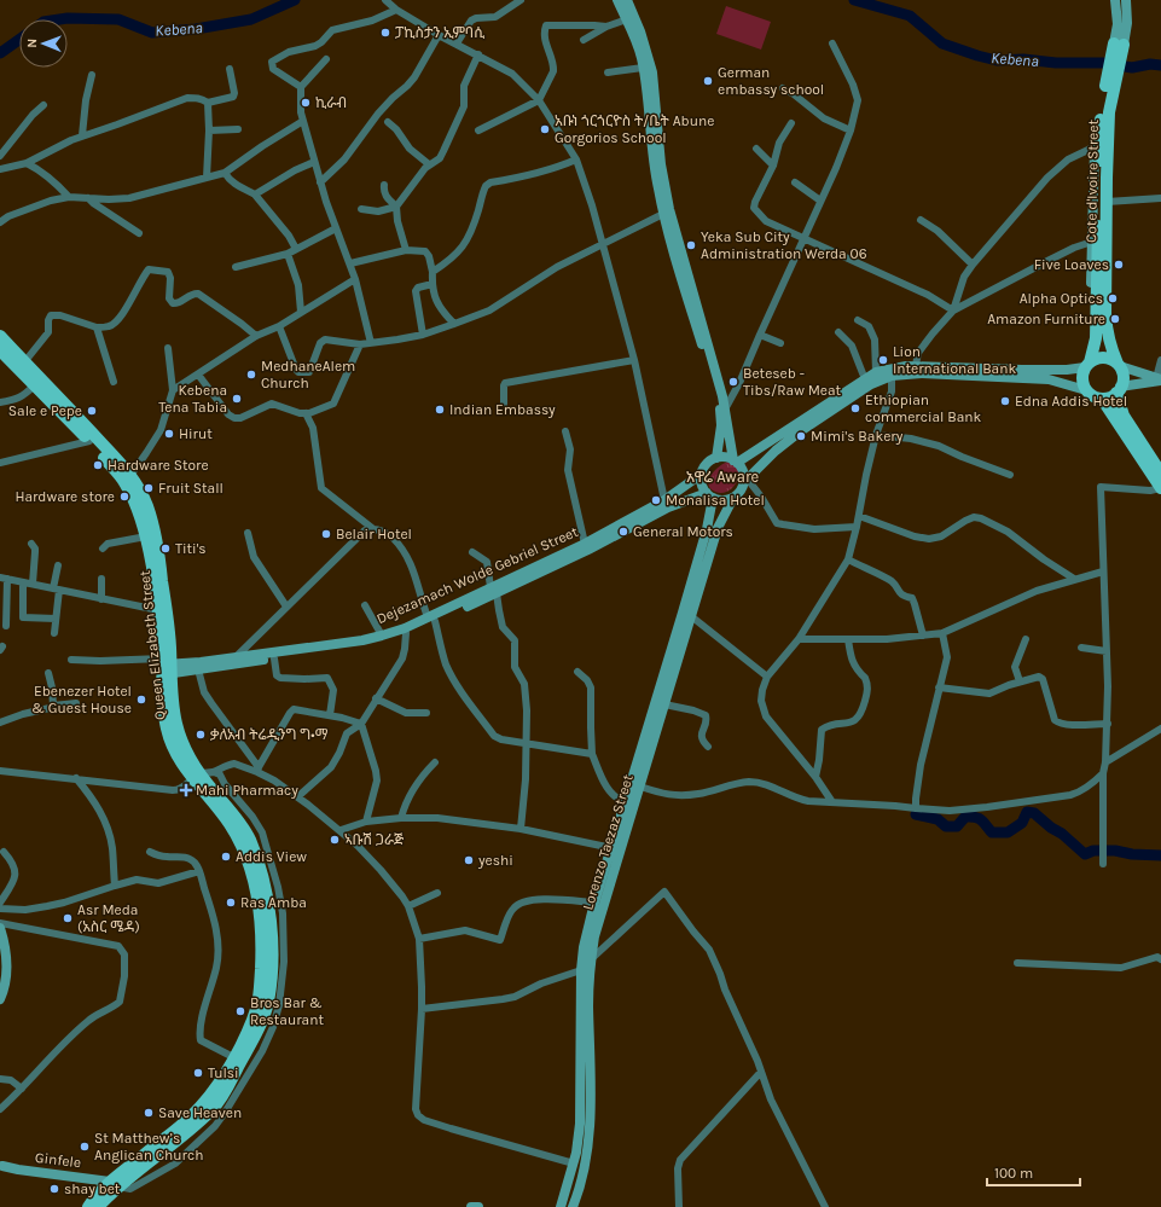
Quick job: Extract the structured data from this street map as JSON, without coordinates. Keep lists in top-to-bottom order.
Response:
{
  "streets": {
    "main road": [
      "Cote d'Ivoire Street",
      "Dejezamach Wolde Gebriel Street",
      "Queen Elizabeth Street",
      "Lorenzo Taezaz Street",
      "Ginfele"
    ]
  },
  "crossings": [
    ["Dejezamach Wolde Gebriel Street", "Queen Elizabeth Street"],
    ["Dejezamach Wolde Gebriel Street", "Lorenzo Taezaz Street"],
    ["Queen Elizabeth Street", "Ginfele"]
  ],
  "districts": ["አዋሬ Aware"],
  "water": ["Kebena"],
  "places": {
    "other": [
      "ፓኪስታን ኢምባሲ",
      "German embassy school",
      "ኪራብ",
      "አቡነ ጎርጎርዮስ ት/ቤት Abune Gorgorios School",
      "Yeka Sub City Administration Werda 06",
      "Five Loaves",
      "Alpha Optics",
      "Amazon Furniture",
      "Lion International Bank",
      "MedhaneAlem Church",
      "Beteseb - Tibs/Raw Meat",
      "Kebena Tena Tabia",
      "Edna Addis Hotel",
      "Ethiopian commercial Bank",
      "Indian Embassy",
      "Sale e Pepe",
      "Hirut",
      "Mimi's Bakery",
      "Hardware Store",
      "Fruit Stall",
      "Hardware store",
      "Monalisa Hotel",
      "General Motors",
      "Belair Hotel",
      "Titi's",
      "Ebenezer Hotel & Guest House",
      "ቃለአብ ትሬዲንግ ግ•ማ",
      "ኣቡሽ ጋራጅ",
      "Addis View",
      "yeshi",
      "Ras Amba",
      "Asr Meda (አስር ሜዳ)",
      "Bros Bar & Restaurant",
      "Tulsi",
      "Save Heaven",
      "St Matthew’s Anglican Church",
      "shay bet"
    ],
    "health": ["Mahi Pharmacy"]
  },
  "scale_bar": "100 m",
  "north": "left"
}
